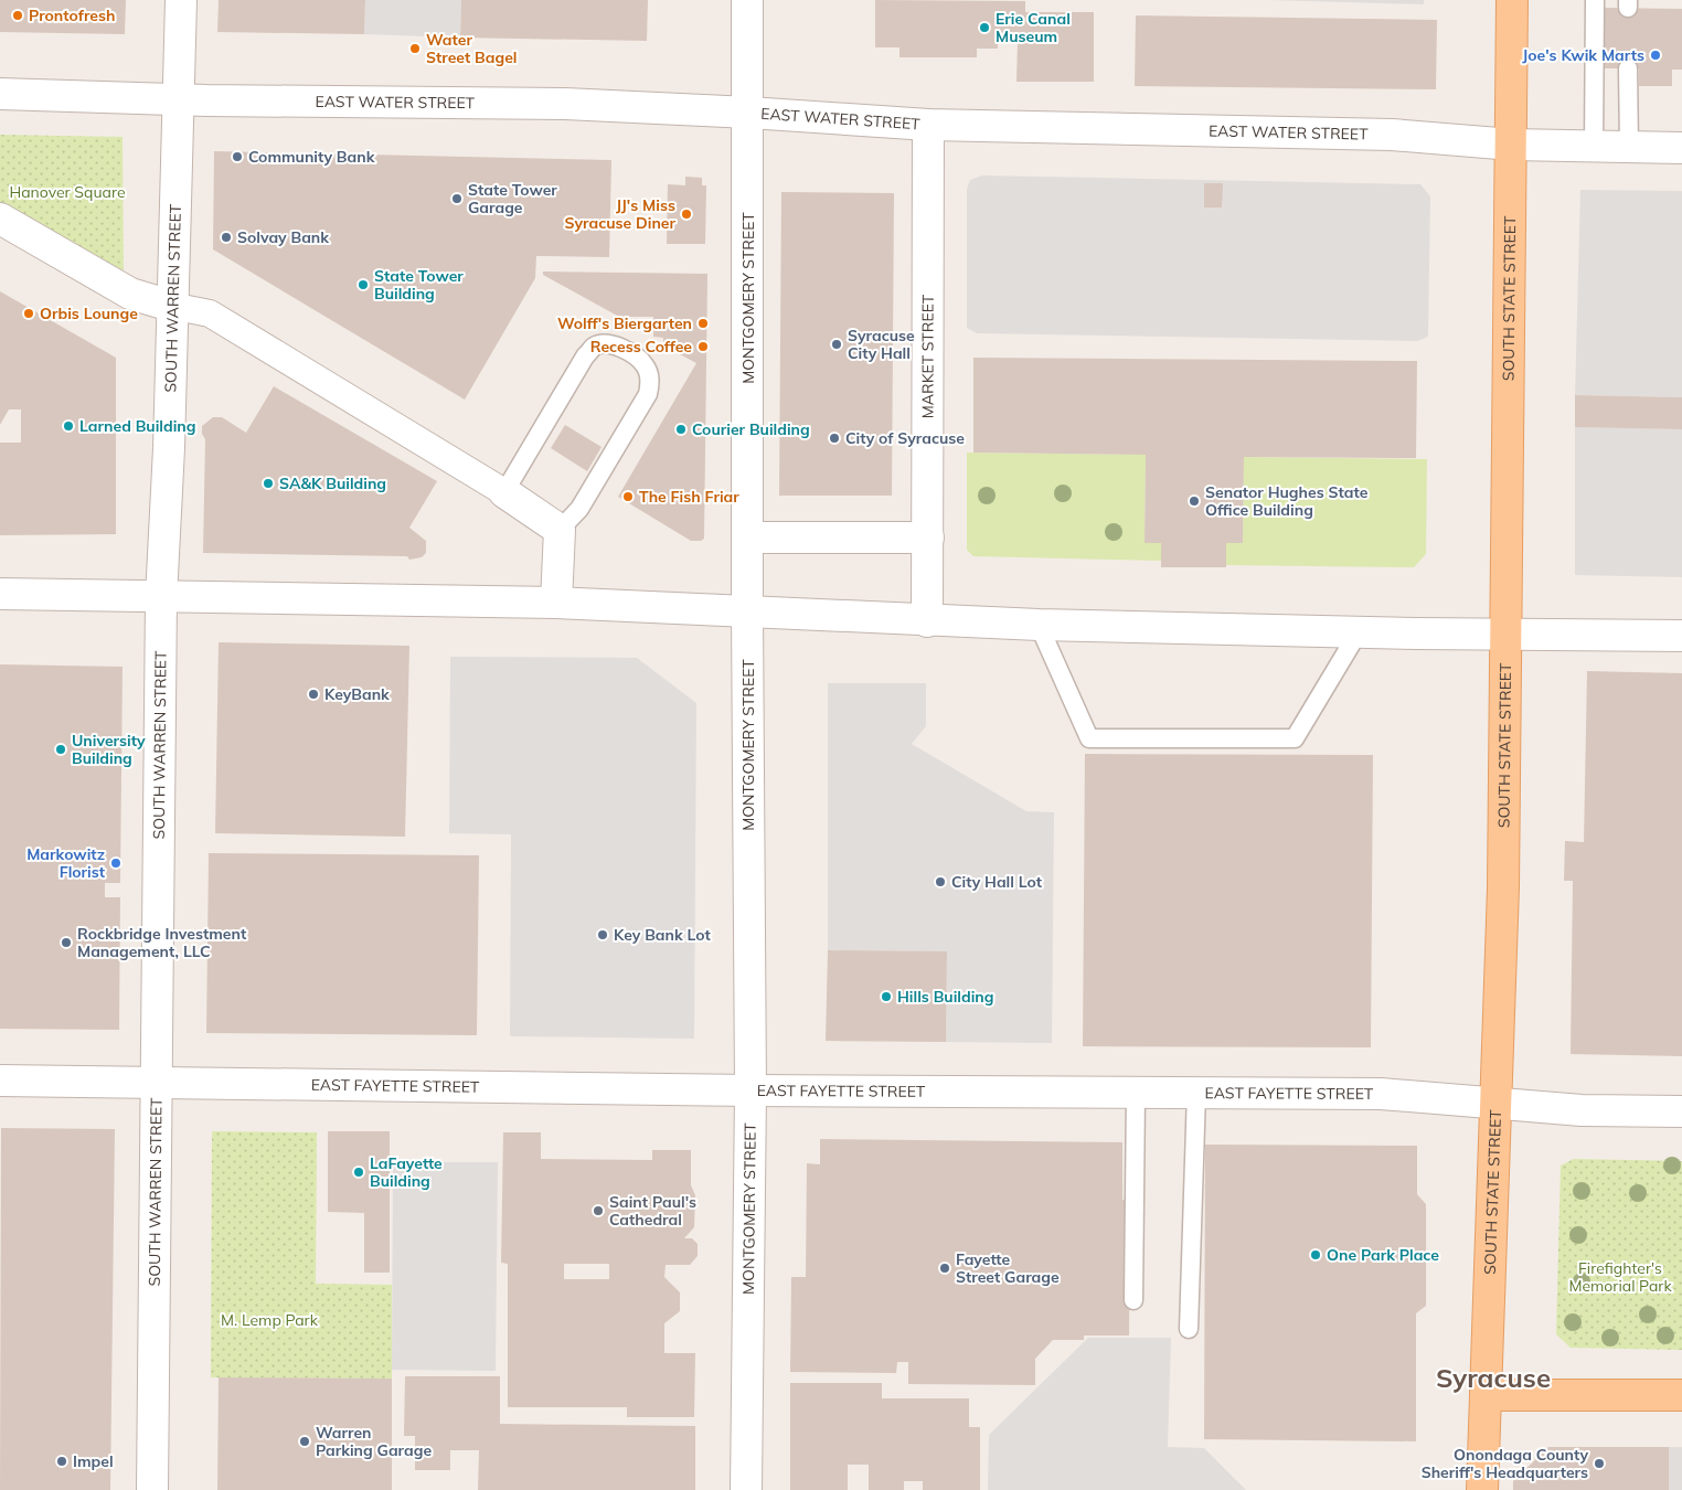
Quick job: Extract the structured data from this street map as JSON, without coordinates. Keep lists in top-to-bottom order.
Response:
{
  "streets": {
    "main road": ["SOUTH STATE STREET"],
    "street": [
      "EAST WATER STREET",
      "SOUTH WARREN STREET",
      "MONTGOMERY STREET",
      "MARKET STREET",
      "EAST FAYETTE STREET"
    ]
  },
  "crossings": [
    ["EAST WATER STREET", "SOUTH WARREN STREET"],
    ["EAST WATER STREET", "MONTGOMERY STREET"],
    ["EAST WATER STREET", "SOUTH STATE STREET"],
    ["EAST WATER STREET", "MARKET STREET"],
    ["SOUTH WARREN STREET", "EAST FAYETTE STREET"],
    ["MONTGOMERY STREET", "EAST FAYETTE STREET"],
    ["SOUTH STATE STREET", "EAST FAYETTE STREET"]
  ],
  "districts": ["Syracuse"],
  "parks": ["Hanover Square", "Firefighter's Memorial Park", "M. Lemp Park"],
  "places": [
    "Prontofresh",
    "Erie Canal Museum",
    "Water Street Bagel",
    "Joe's Kwik Marts",
    "Community Bank",
    "State Tower Garage",
    "JJ's Miss Syracuse Diner",
    "Solvay Bank",
    "State Tower Building",
    "Orbis Lounge",
    "Wolff's Biergarten",
    "Syracuse City Hall",
    "Recess Coffee",
    "Larned Building",
    "Courier Building",
    "City of Syracuse",
    "SA&K Building",
    "The Fish Friar",
    "Senator Hughes State Office Building",
    "KeyBank",
    "University Building",
    "Markowitz Florist",
    "City Hall Lot",
    "Key Bank Lot",
    "Rockbridge Investment Management, LLC",
    "Hills Building",
    "LaFayette Building",
    "Saint Paul's Cathedral",
    "One Park Place",
    "Fayette Street Garage",
    "Warren Parking Garage",
    "Impel",
    "Onondaga County Sheriff's Headquarters"
  ]
}
